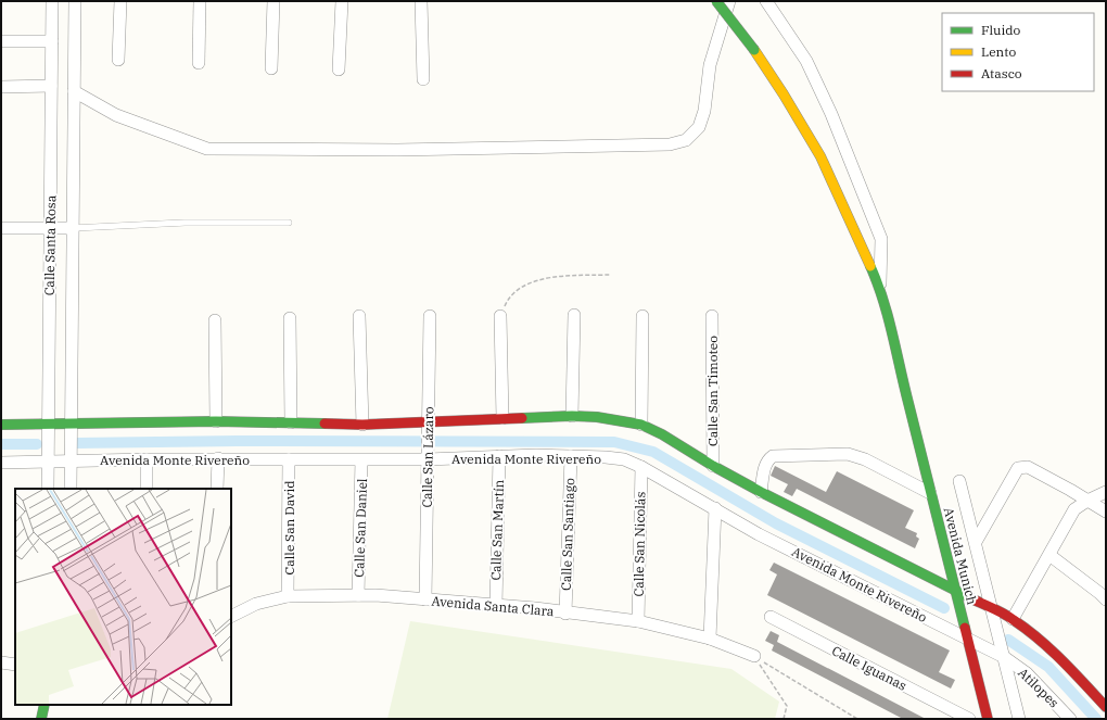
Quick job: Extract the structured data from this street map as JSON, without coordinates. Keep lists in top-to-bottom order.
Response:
{
  "streets": {
    "street": [
      "Calle Santa Rosa",
      "Calle San Timoteo",
      "Calle San Lázaro",
      "Avenida Monte Rivereño",
      "Calle San David",
      "Calle San Daniel",
      "Calle San Martín",
      "Calle San Santiago",
      "Calle San Nicolás",
      "Avenida Munich",
      "Avenida Santa Clara",
      "Calle Iguanas",
      "Atilopes"
    ]
  },
  "crossings": [
    ["Calle Santa Rosa", "Avenida Monte Rivereño"],
    ["Calle San Lázaro", "Avenida Monte Rivereño"],
    ["Calle San Lázaro", "Avenida Santa Clara"],
    ["Avenida Monte Rivereño", "Calle San David"],
    ["Avenida Monte Rivereño", "Calle San Daniel"],
    ["Avenida Monte Rivereño", "Calle San Martín"],
    ["Avenida Monte Rivereño", "Calle San Santiago"],
    ["Avenida Monte Rivereño", "Calle San Nicolás"],
    ["Avenida Monte Rivereño", "Avenida Munich"],
    ["Avenida Monte Rivereño", "Atilopes"],
    ["Calle San David", "Avenida Santa Clara"],
    ["Calle San Daniel", "Avenida Santa Clara"],
    ["Calle San Martín", "Avenida Santa Clara"],
    ["Calle San Santiago", "Avenida Santa Clara"],
    ["Calle San Nicolás", "Avenida Santa Clara"]
  ],
  "legend": ["Fluido", "Lento", "Atasco"]
}
